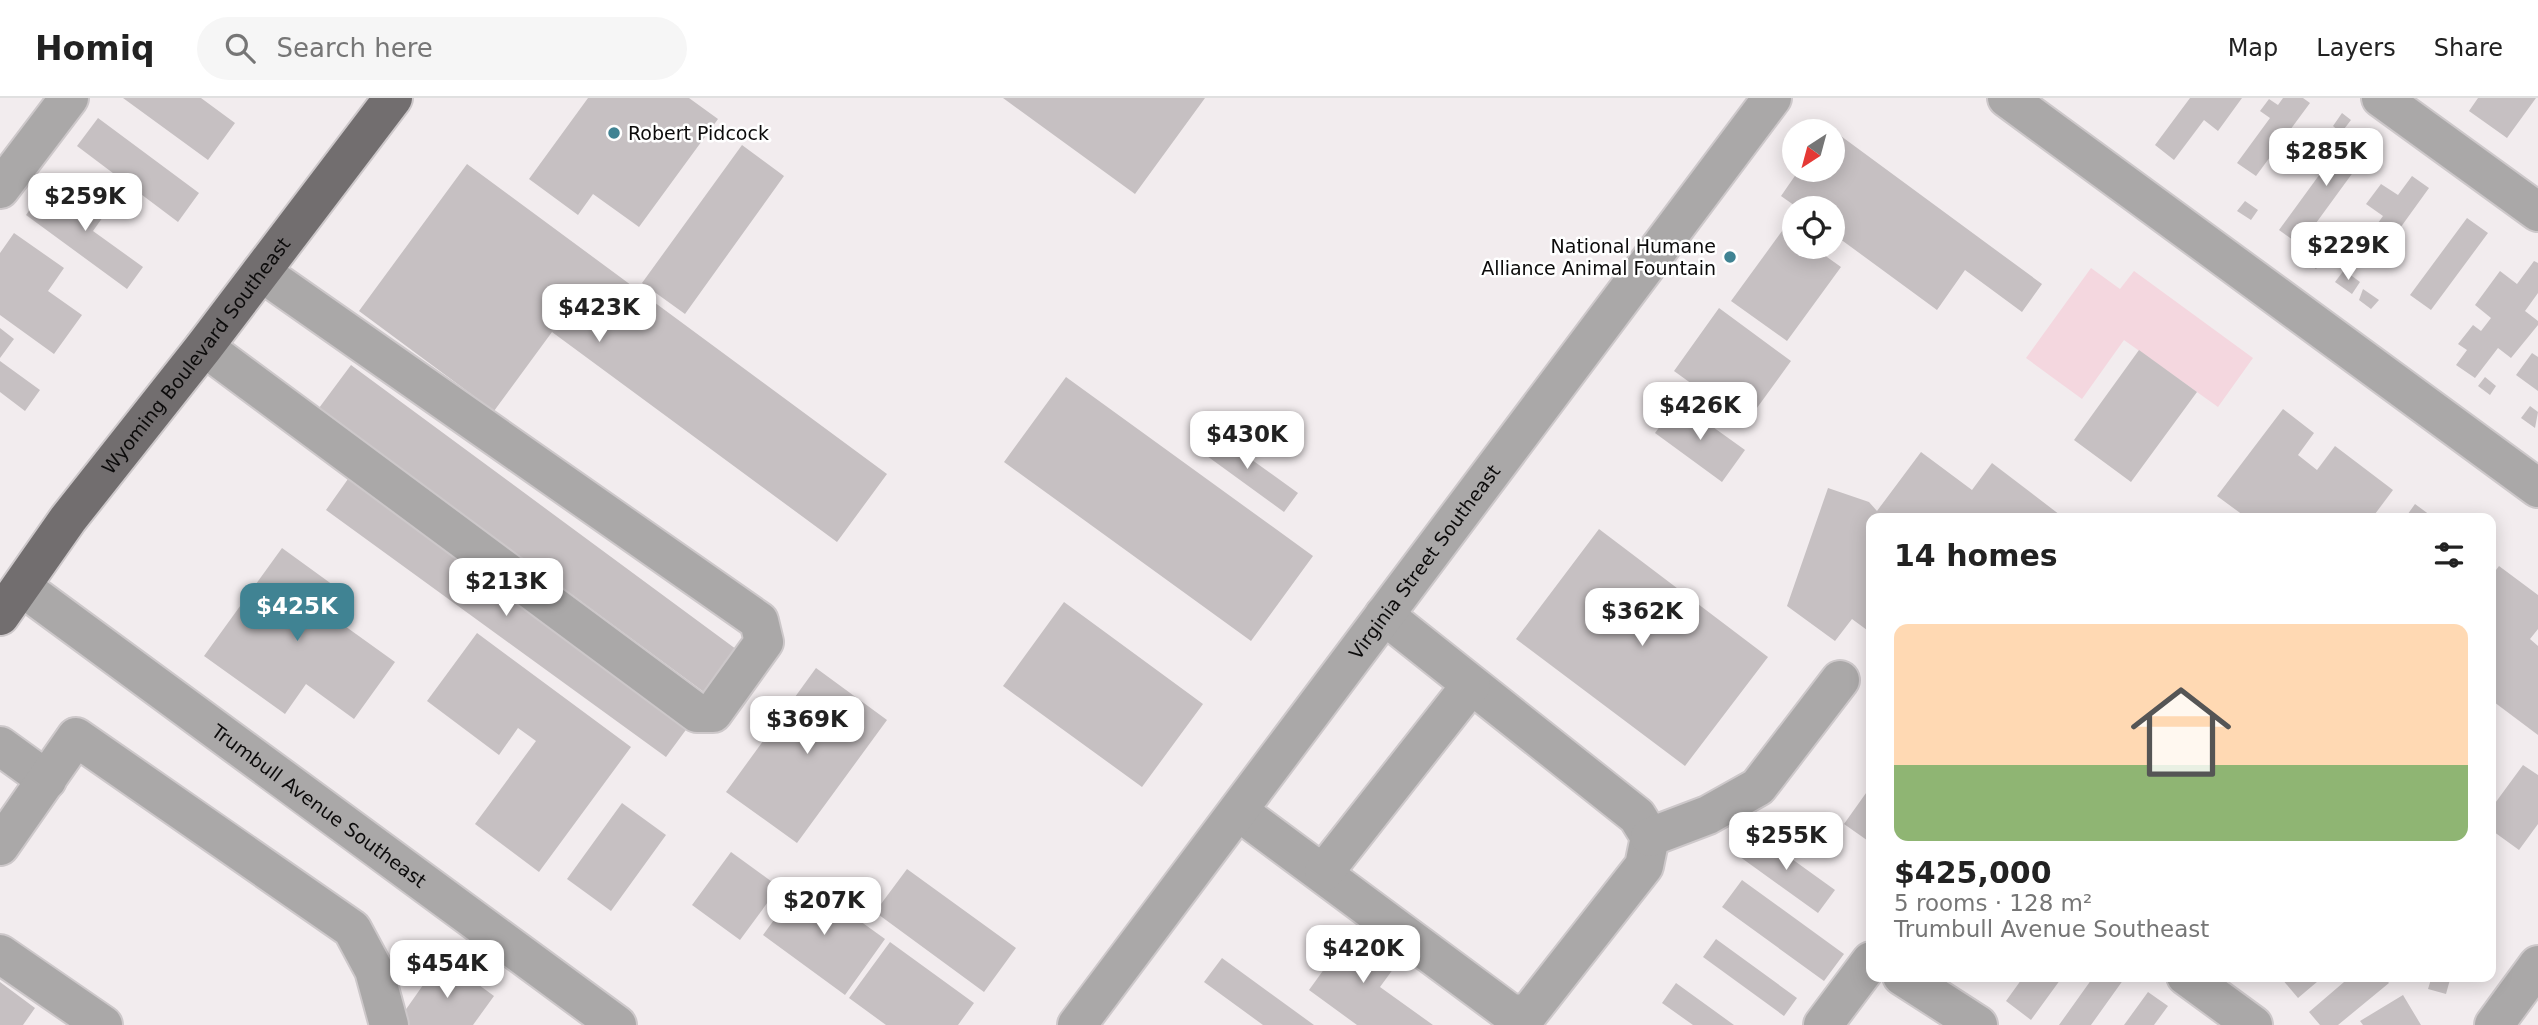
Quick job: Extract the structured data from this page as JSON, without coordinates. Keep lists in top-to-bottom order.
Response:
{
  "streets": {
    "main road": ["Wyoming Boulevard Southeast"],
    "street": ["Virginia Street Southeast", "Trumbull Avenue Southeast"]
  },
  "crossings": [
    ["Wyoming Boulevard Southeast", "Trumbull Avenue Southeast"]
  ],
  "places": ["Robert Pidcock", "National Humane Alliance Animal Fountain"],
  "north": "bottom left",
  "page": {
    "header": "Homiq",
    "search": "Search here",
    "nav": ["Map", "Layers", "Share"],
    "price": [
      "$285K",
      "$259K",
      "$229K",
      "$423K",
      "$426K",
      "$430K",
      "$213K",
      "$425K",
      "$362K",
      "$369K",
      "$255K",
      "$207K",
      "$420K",
      "$454K"
    ],
    "heading": "14 homes",
    "list": [
      {
        "name": "$425,000",
        "note": "5 rooms · 128 m² · Trumbull Avenue Southeast"
      }
    ]
  }
}
